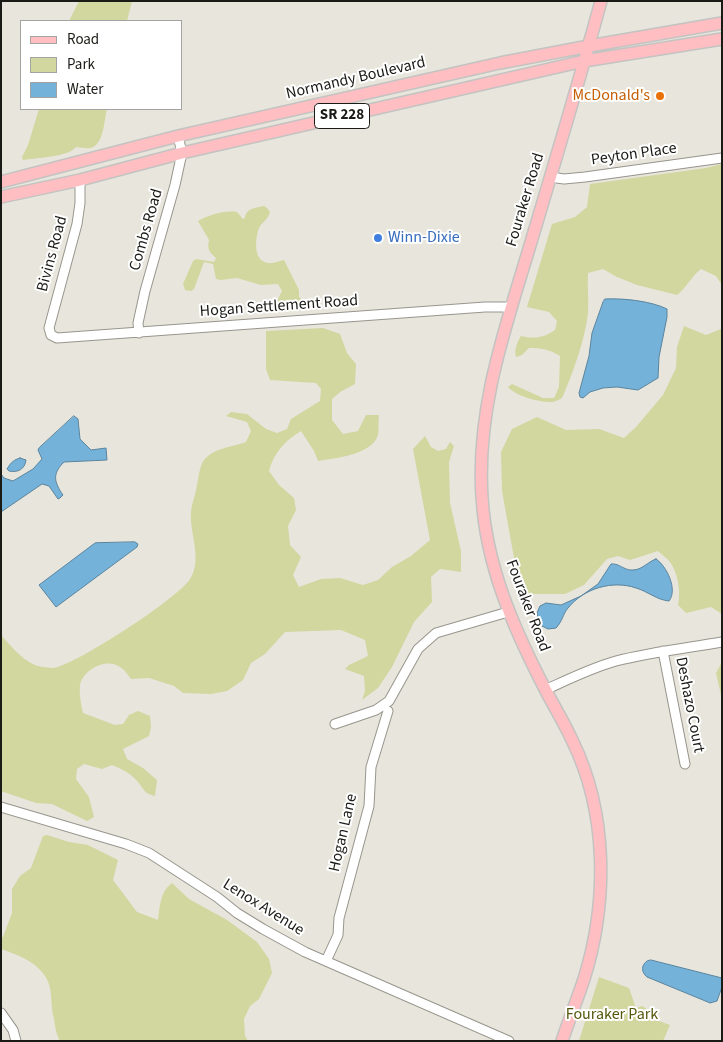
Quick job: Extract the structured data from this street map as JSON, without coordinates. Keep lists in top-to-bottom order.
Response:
{
  "streets": {
    "main road": ["Normandy Boulevard", "SR 228", "Fouraker Road"],
    "street": [
      "Peyton Place",
      "Combs Road",
      "Bivins Road",
      "Hogan Settlement Road",
      "Deshazo Court",
      "Hogan Lane",
      "Lenox Avenue"
    ]
  },
  "crossings": [
    ["Normandy Boulevard", "Fouraker Road"],
    ["Normandy Boulevard", "Combs Road"],
    ["Normandy Boulevard", "Bivins Road"],
    ["Peyton Place", "Fouraker Road"],
    ["Fouraker Road", "Hogan Settlement Road"],
    ["Combs Road", "Hogan Settlement Road"],
    ["Bivins Road", "Hogan Settlement Road"],
    ["Hogan Lane", "Lenox Avenue"]
  ],
  "parks": ["Fouraker Park"],
  "places": ["McDonald's", "Winn-Dixie"],
  "legend": ["Road", "Park", "Water"]
}
